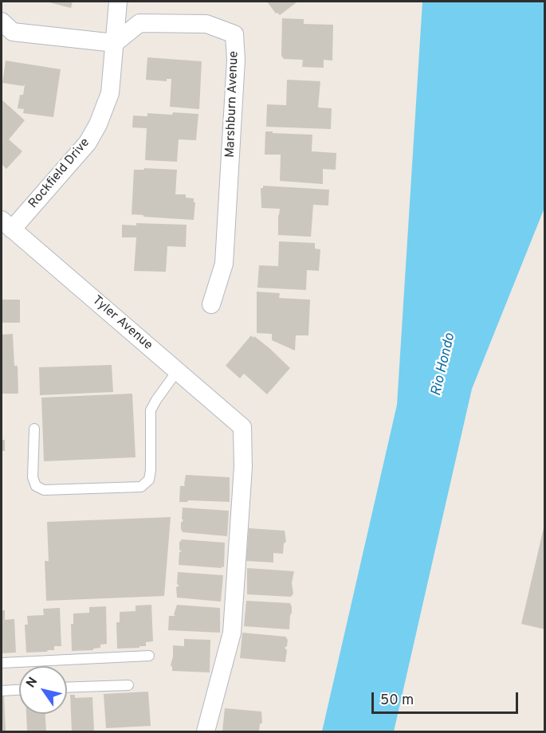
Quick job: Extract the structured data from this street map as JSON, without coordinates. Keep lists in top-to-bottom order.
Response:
{
  "streets": {
    "street": ["Marshburn Avenue", "Rockfield Drive", "Tyler Avenue"]
  },
  "crossings": [
    ["Marshburn Avenue", "Rockfield Drive"],
    ["Rockfield Drive", "Tyler Avenue"]
  ],
  "water": ["Rio Hondo"],
  "scale_bar": "50 m",
  "north": "top left"
}
